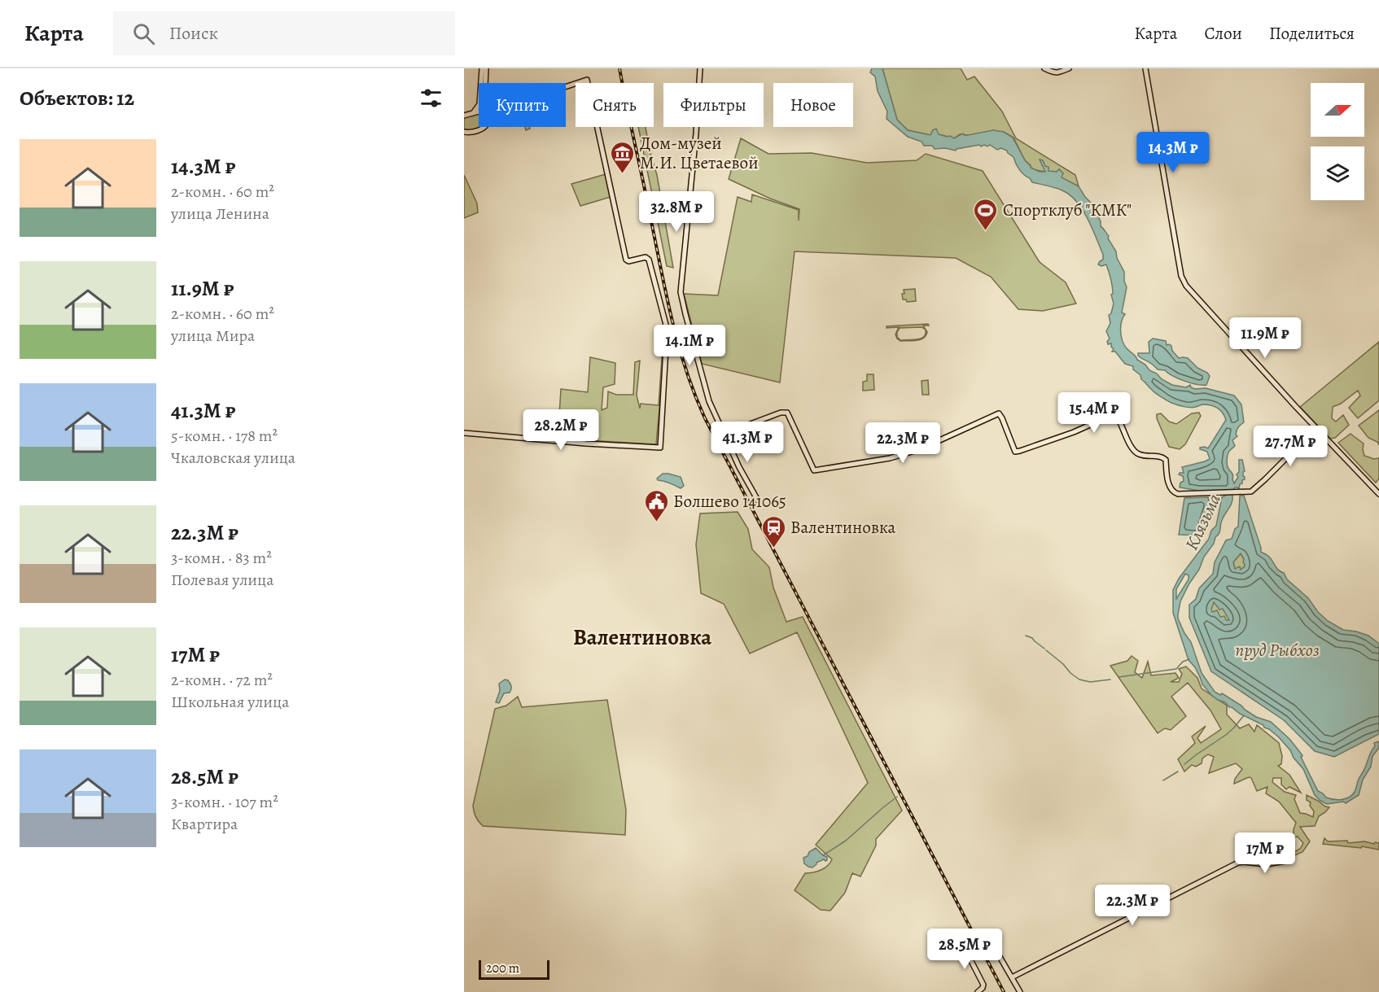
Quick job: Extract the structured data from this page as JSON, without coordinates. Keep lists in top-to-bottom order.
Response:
{
  "districts": ["Валентиновка"],
  "water": ["Клязьма", "пруд Рыбхоз"],
  "places": {
    "museum": ["Дом-музей М.И. Цветаевой"],
    "sports": ["Спортклуб \"КМК\""],
    "public building": ["Болшево 141065"],
    "station": ["Валентиновка"]
  },
  "scale_bar": "200 m",
  "north": "right",
  "page": {
    "header": "Карта",
    "search": "Поиск",
    "nav": ["Карта", "Слои", "Поделиться"],
    "heading": "Объектов: 12",
    "chip": [
      "Купить",
      "Снять",
      "Фильтры",
      "Новое"
    ],
    "list": [
      {
        "name": "14.3M ₽",
        "note": "2-комн. · 60 m² · улица Ленина"
      },
      {
        "name": "11.9M ₽",
        "note": "2-комн. · 60 m² · улица Мира"
      },
      {
        "name": "41.3M ₽",
        "note": "5-комн. · 178 m² · Чкаловская улица"
      },
      {
        "name": "22.3M ₽",
        "note": "3-комн. · 83 m² · Полевая улица"
      },
      {
        "name": "17M ₽",
        "note": "2-комн. · 72 m² · Школьная улица"
      },
      {
        "name": "28.5M ₽",
        "note": "3-комн. · 107 m² · Квартира"
      }
    ],
    "price": [
      "14.3M ₽",
      "32.8M ₽",
      "11.9M ₽",
      "14.1M ₽",
      "15.4M ₽",
      "28.2M ₽",
      "41.3M ₽",
      "22.3M ₽",
      "27.7M ₽",
      "17M ₽",
      "22.3M ₽",
      "28.5M ₽"
    ],
    "scale": "200 m"
  }
}
